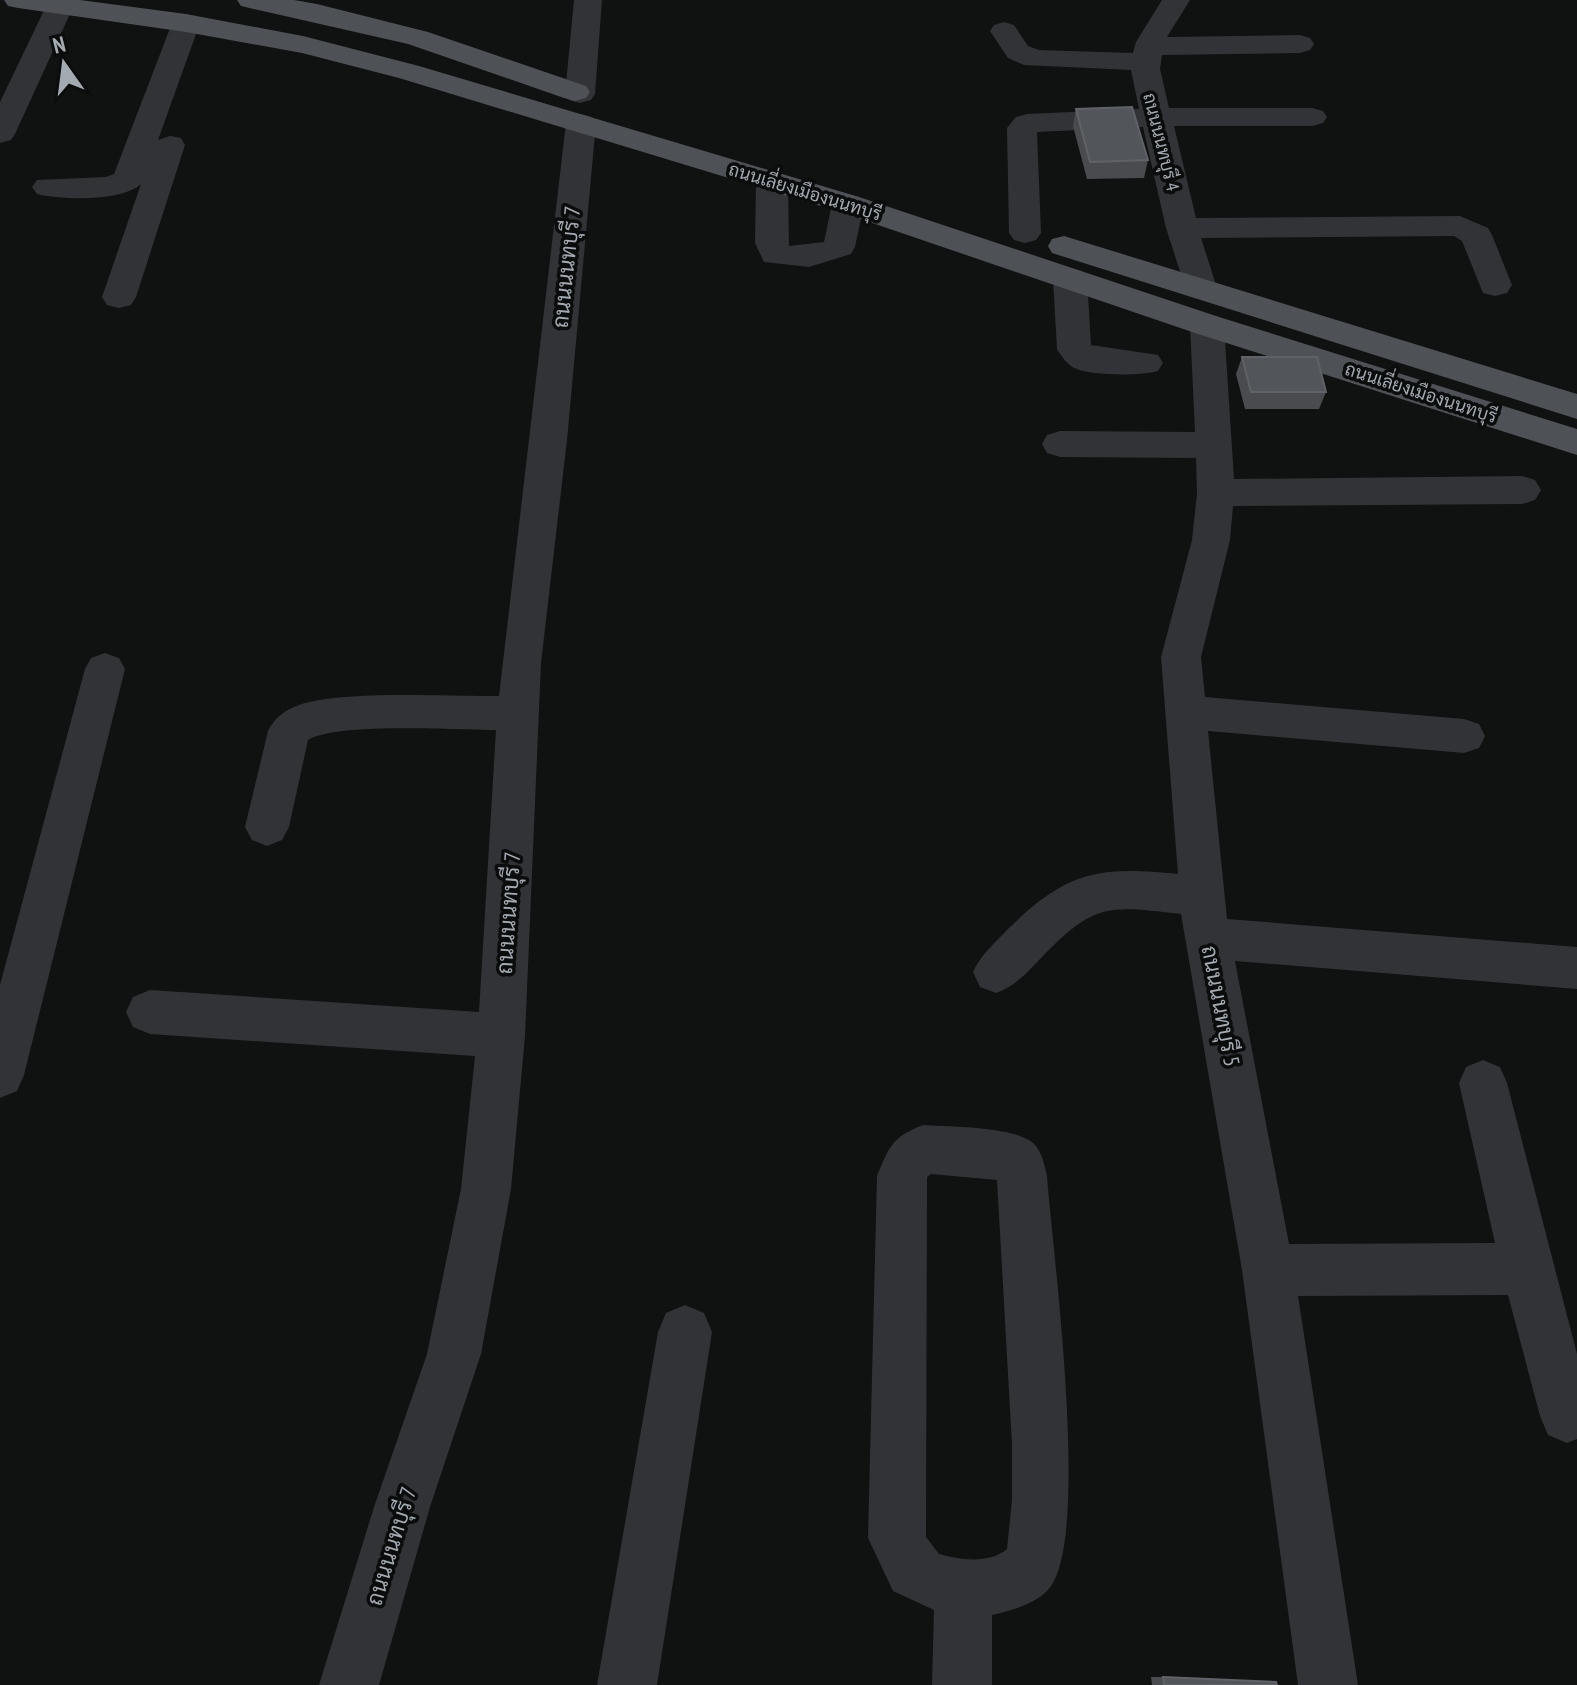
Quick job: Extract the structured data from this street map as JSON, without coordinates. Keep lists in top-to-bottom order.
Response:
{
  "streets": {
    "main road": ["ถนนเลี่ยงเมืองนนทบุรี"],
    "street": ["ถนนนนทบุรี 4", "ถนนนนทบุรี 7", "ถนนนนทบุรี 5"]
  },
  "crossings": [
    ["ถนนนนทบุรี 4", "ถนนเลี่ยงเมืองนนทบุรี"],
    ["ถนนนนทบุรี 4", "ถนนนนทบุรี 5"],
    ["ถนนเลี่ยงเมืองนนทบุรี", "ถนนนนทบุรี 7"],
    ["ถนนเลี่ยงเมืองนนทบุรี", "ถนนนนทบุรี 5"]
  ],
  "north": "top"
}
